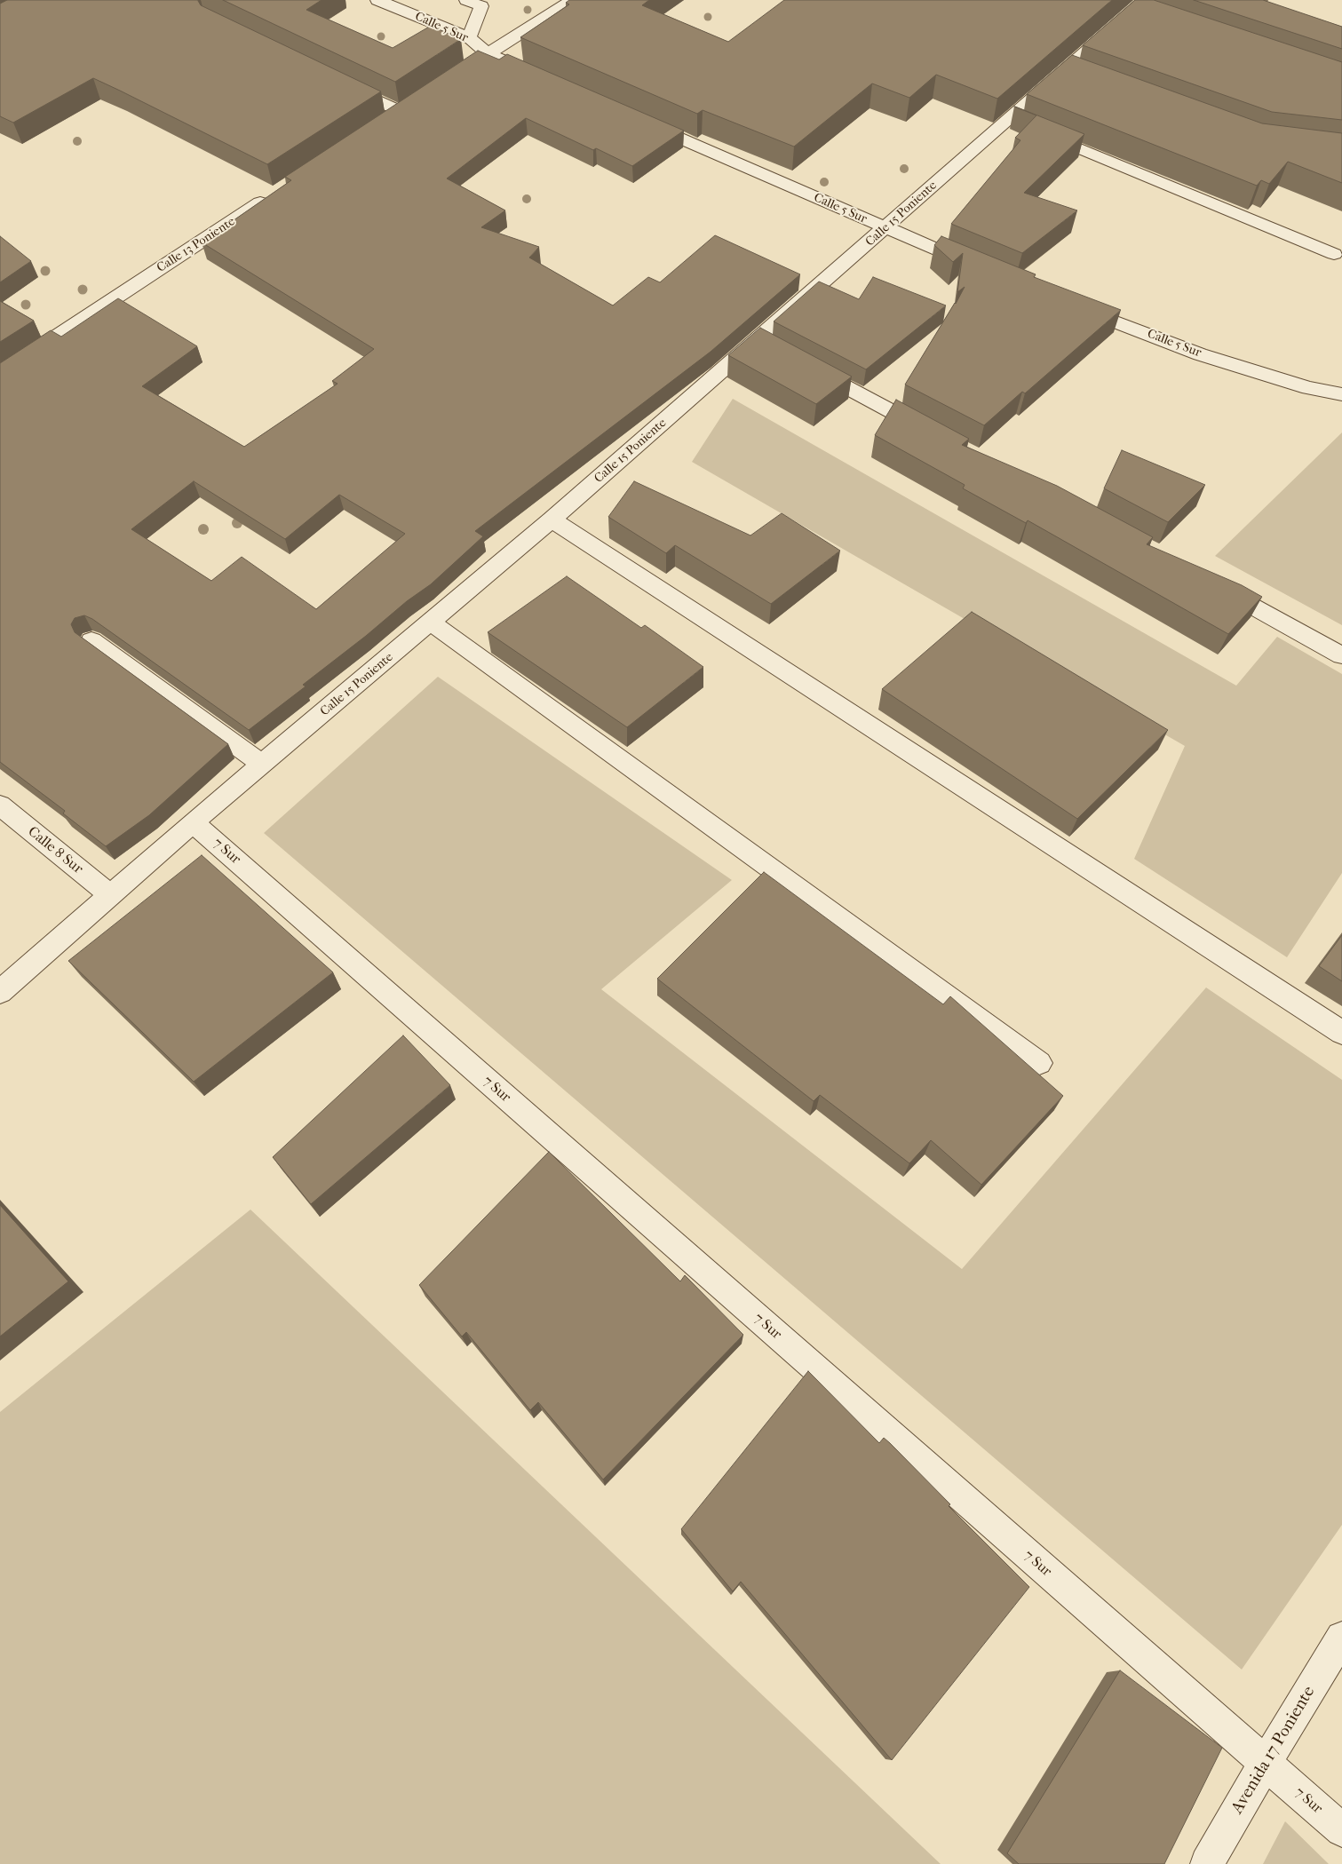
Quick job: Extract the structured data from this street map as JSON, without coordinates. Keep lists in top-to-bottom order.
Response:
{
  "streets": {
    "street": [
      "Calle 5 Sur",
      "Calle 15 Poniente",
      "Calle 13 Poniente",
      "Calle 8 Sur",
      "7 Sur",
      "Avenida 17 Poniente"
    ]
  },
  "crossings": [
    ["Calle 5 Sur", "Calle 15 Poniente"],
    ["Calle 15 Poniente", "Calle 8 Sur"],
    ["Calle 15 Poniente", "7 Sur"],
    ["7 Sur", "Avenida 17 Poniente"]
  ]
}
